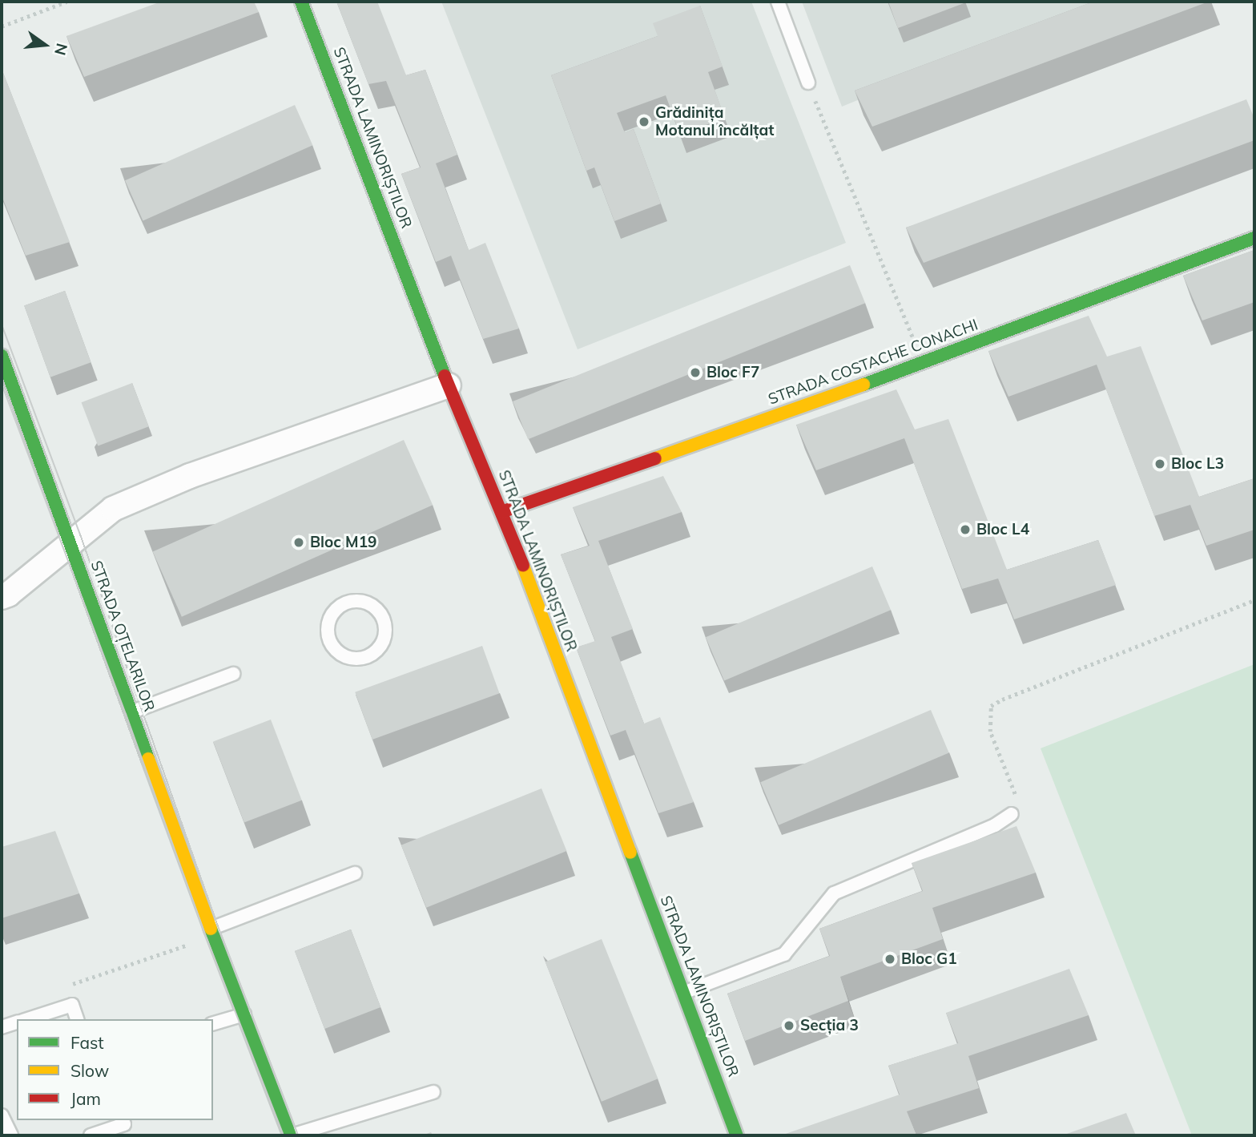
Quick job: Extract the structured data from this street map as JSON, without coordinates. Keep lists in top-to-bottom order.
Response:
{
  "streets": {
    "street": ["STRADA LAMINORIȘTILOR", "STRADA COSTACHE CONACHI", "STRADA OȚELARILOR"]
  },
  "crossings": [
    ["STRADA LAMINORIȘTILOR", "STRADA COSTACHE CONACHI"]
  ],
  "places": [
    "Grădinița Motanul încălțat",
    "Bloc F7",
    "Bloc L3",
    "Bloc L4",
    "Bloc M19",
    "Bloc G1",
    "Secția 3"
  ],
  "legend": ["Fast", "Slow", "Jam"],
  "north": "right"
}
